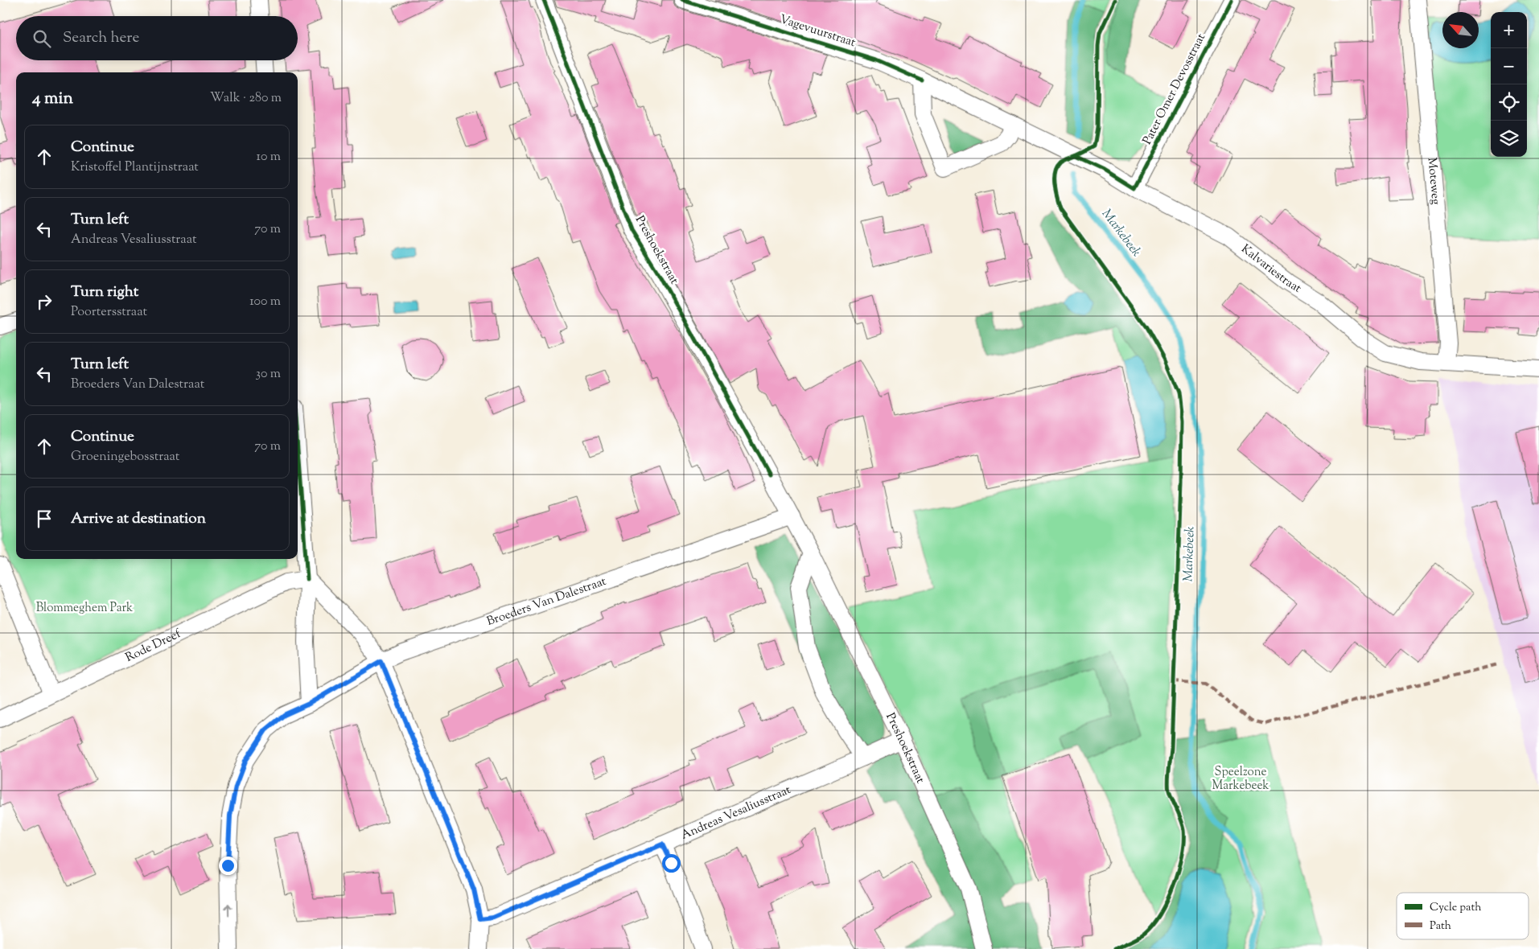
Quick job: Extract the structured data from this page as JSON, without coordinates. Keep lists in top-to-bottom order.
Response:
{
  "streets": {
    "street": [
      "Vagevuurstraat",
      "Pater Omer Devosstraat",
      "Moteweg",
      "Preshoekstraat",
      "Kalvariestraat",
      "Broeders Van Dalestraat",
      "Rode Dreef",
      "Andreas Vesaliusstraat"
    ]
  },
  "crossings": [
    ["Vagevuurstraat", "Kalvariestraat"],
    ["Pater Omer Devosstraat", "Kalvariestraat"],
    ["Moteweg", "Kalvariestraat"],
    ["Preshoekstraat", "Broeders Van Dalestraat"],
    ["Preshoekstraat", "Andreas Vesaliusstraat"]
  ],
  "water": ["Markebeek"],
  "parks": ["Blommeghem Park", "Speelzone Markebeek"],
  "legend": ["Cycle path", "Path"],
  "north": "top left",
  "page": {
    "map_buttons": ["+", "−"],
    "search": "Search here",
    "heading": ["4 min", "Walk · 280 m"],
    "list": [
      ["Continue", "Kristoffel Plantijnstraat", "10 m"],
      ["Turn left", "Andreas Vesaliusstraat", "70 m"],
      ["Turn right", "Poortersstraat", "100 m"],
      ["Turn left", "Broeders Van Dalestraat", "30 m"],
      ["Continue", "Groeningebosstraat", "70 m"],
      "Arrive at destination"
    ]
  }
}
